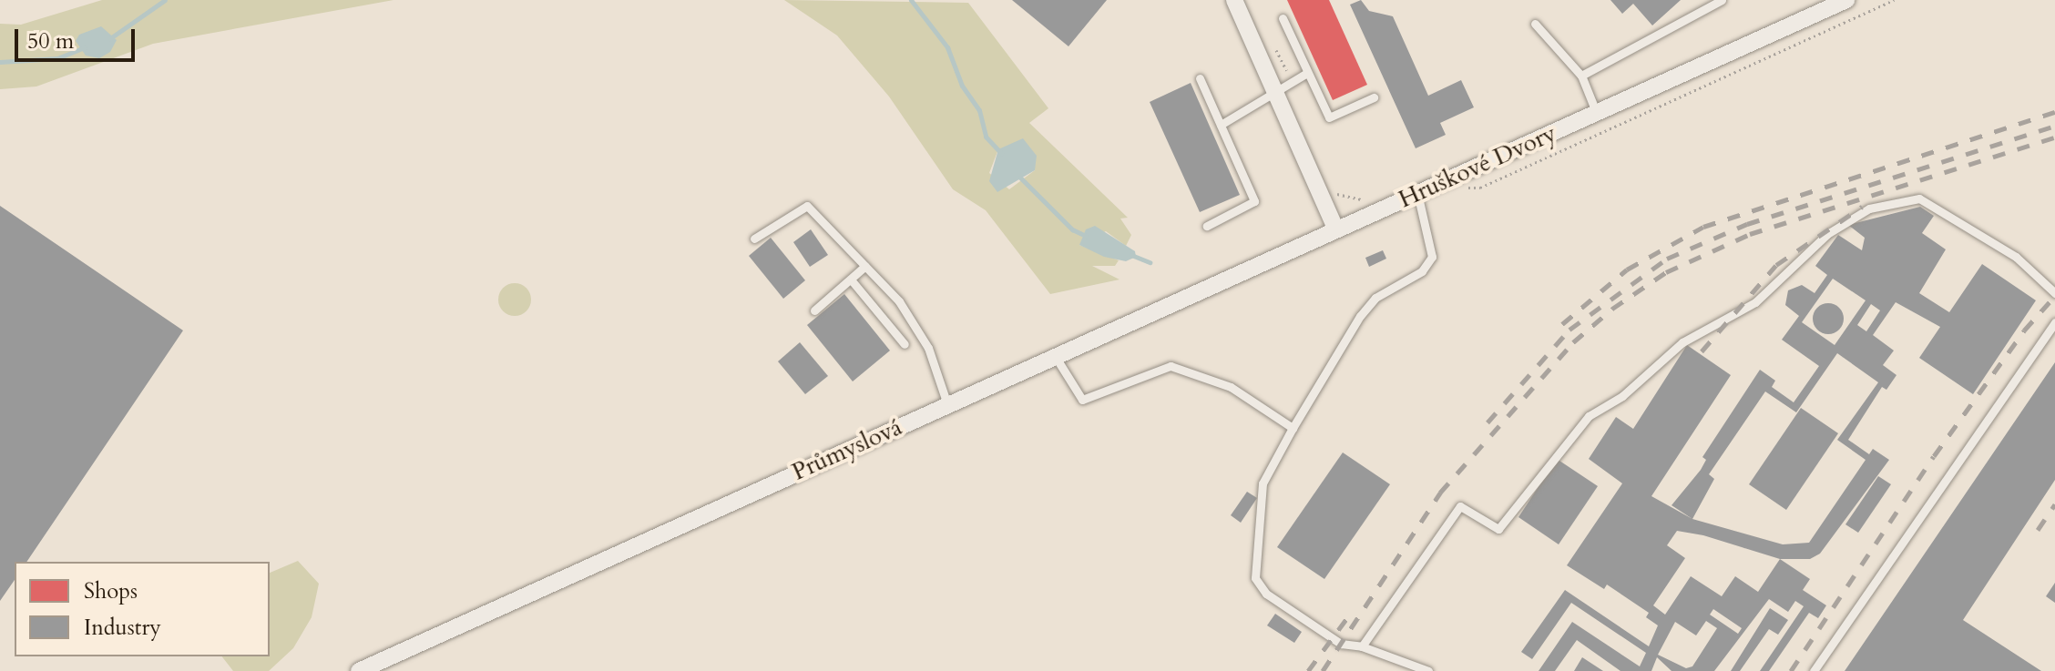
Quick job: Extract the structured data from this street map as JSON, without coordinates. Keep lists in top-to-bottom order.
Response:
{
  "streets": {
    "street": ["Hruškové Dvory", "Průmyslová"]
  },
  "crossings": [
    ["Hruškové Dvory", "Průmyslová"]
  ],
  "legend": ["Shops", "Industry"],
  "scale_bar": "50 m"
}
